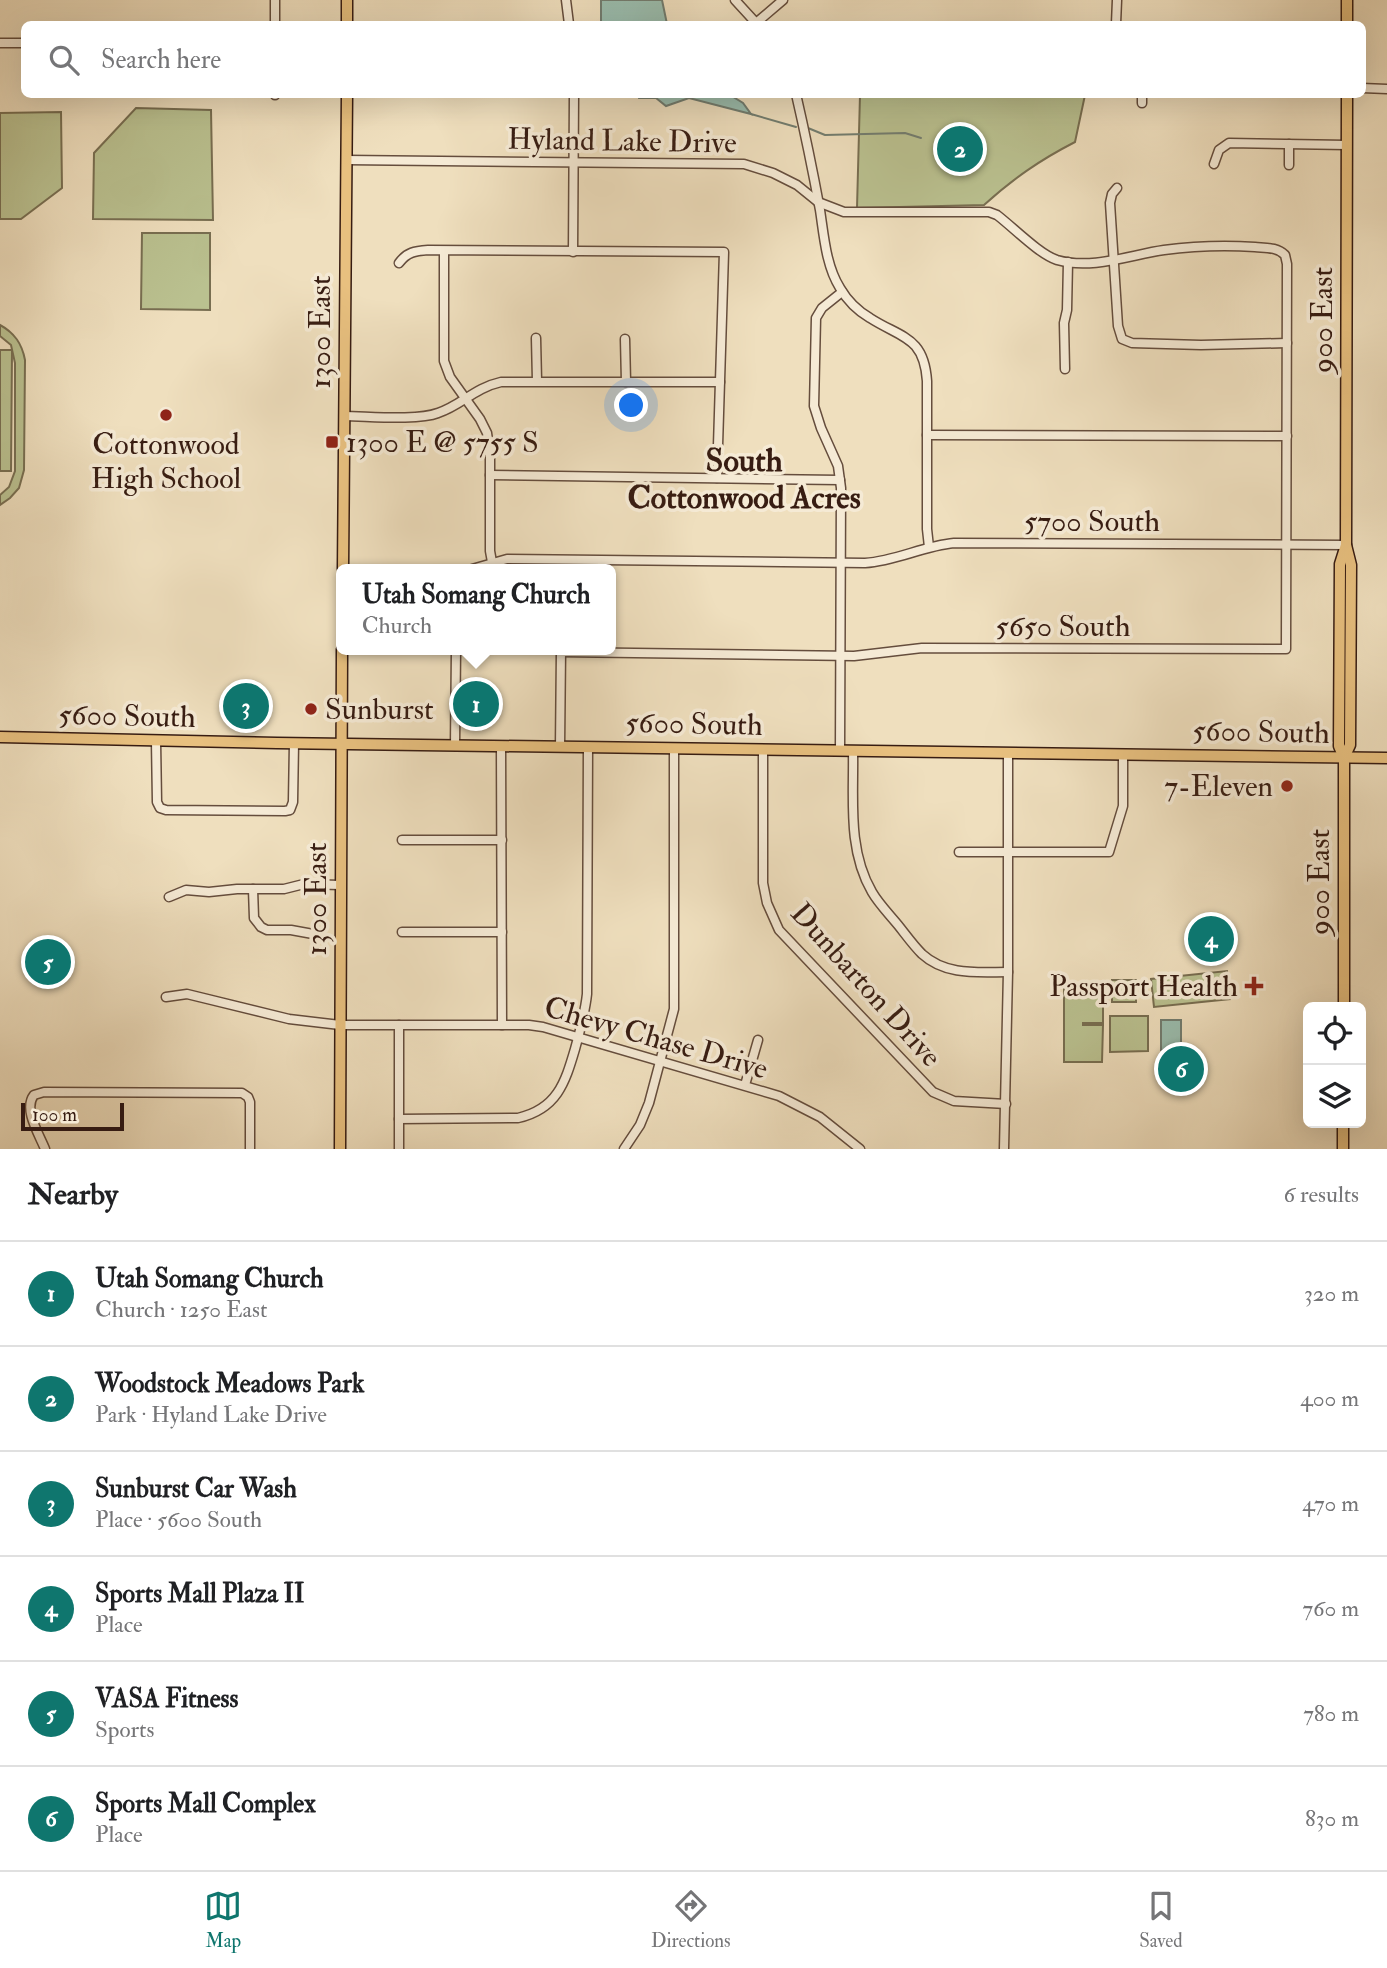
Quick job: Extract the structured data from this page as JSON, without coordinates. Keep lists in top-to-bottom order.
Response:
{
  "streets": {
    "main road": ["900 East", "1300 East", "5600 South"],
    "street": [
      "Hyland Lake Drive",
      "5700 South",
      "5650 South",
      "Dunbarton Drive",
      "Chevy Chase Drive"
    ]
  },
  "crossings": [
    ["Hyland Lake Drive", "1300 East"],
    ["900 East", "5700 South"],
    ["900 East", "5600 South"],
    ["1300 East", "5600 South"],
    ["1300 East", "Chevy Chase Drive"],
    ["5700 South", "5650 South"],
    ["5600 South", "Dunbarton Drive"]
  ],
  "districts": ["South Cottonwood Acres"],
  "places": {
    "other": ["Cottonwood High School", "Sunburst", "7-Eleven"],
    "transit": ["1300 E @ 5755 S"],
    "health": ["Passport Health"]
  },
  "scale_bar": "100 m",
  "page": {
    "search": "Search here",
    "pins": [
      "2",
      "1",
      "3",
      "4",
      "5",
      "6"
    ],
    "popup": ["Utah Somang Church", "Church"],
    "scale": "100 m",
    "heading": ["Nearby", "6 results"],
    "list": [
      {
        "mark": "1",
        "name": "Utah Somang Church",
        "note": "Church · 1250 East",
        "value": "320 m"
      },
      {
        "mark": "2",
        "name": "Woodstock Meadows Park",
        "note": "Park · Hyland Lake Drive",
        "value": "400 m"
      },
      {
        "mark": "3",
        "name": "Sunburst Car Wash",
        "note": "Place · 5600 South",
        "value": "470 m"
      },
      {
        "mark": "4",
        "name": "Sports Mall Plaza II",
        "note": "Place",
        "value": "760 m"
      },
      {
        "mark": "5",
        "name": "VASA Fitness",
        "note": "Sports",
        "value": "780 m"
      },
      {
        "mark": "6",
        "name": "Sports Mall Complex",
        "note": "Place",
        "value": "830 m"
      }
    ],
    "nav": ["Map", "Directions", "Saved"]
  }
}
